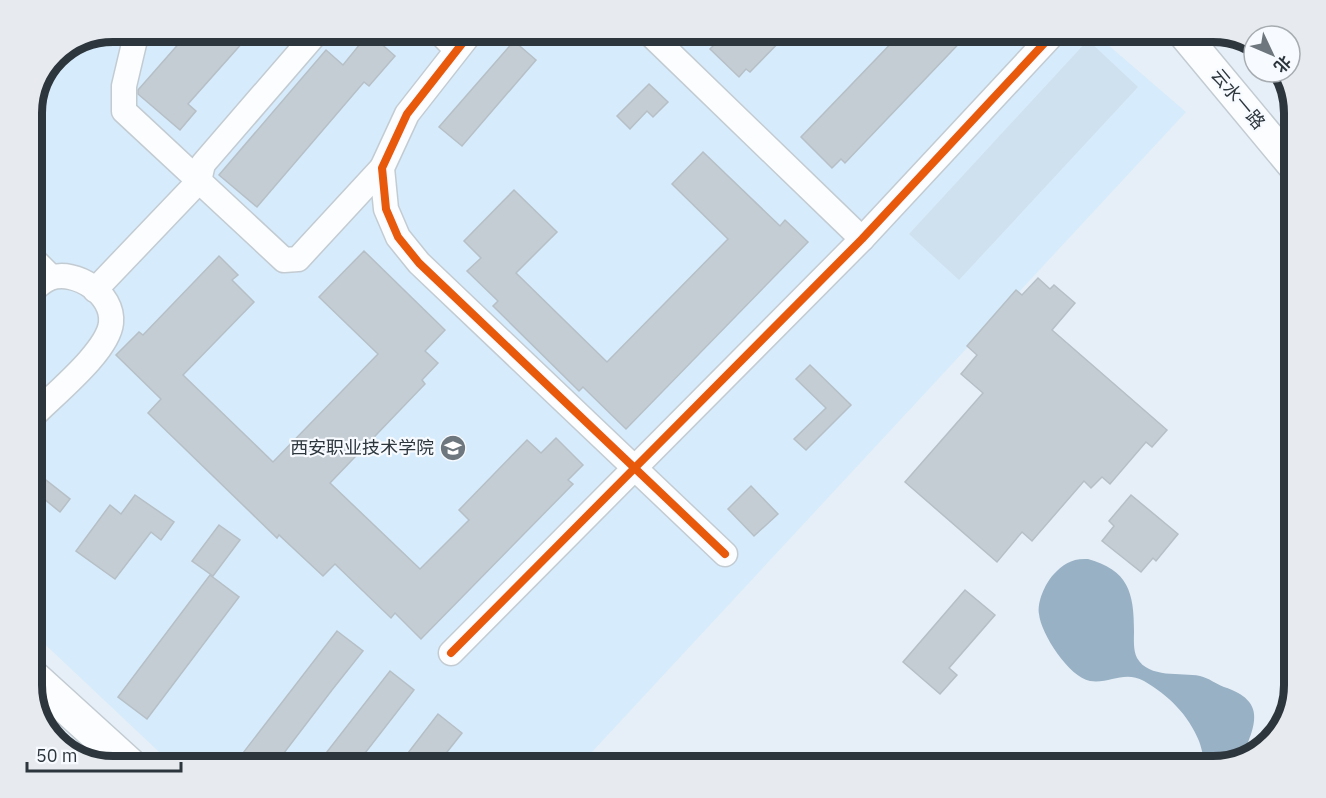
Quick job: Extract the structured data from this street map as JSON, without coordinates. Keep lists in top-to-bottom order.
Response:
{
  "streets": {
    "street": ["云水一路"]
  },
  "places": {
    "school or university": ["西安职业技术学院"]
  },
  "scale_bar": "50 m",
  "north": "bottom right"
}
